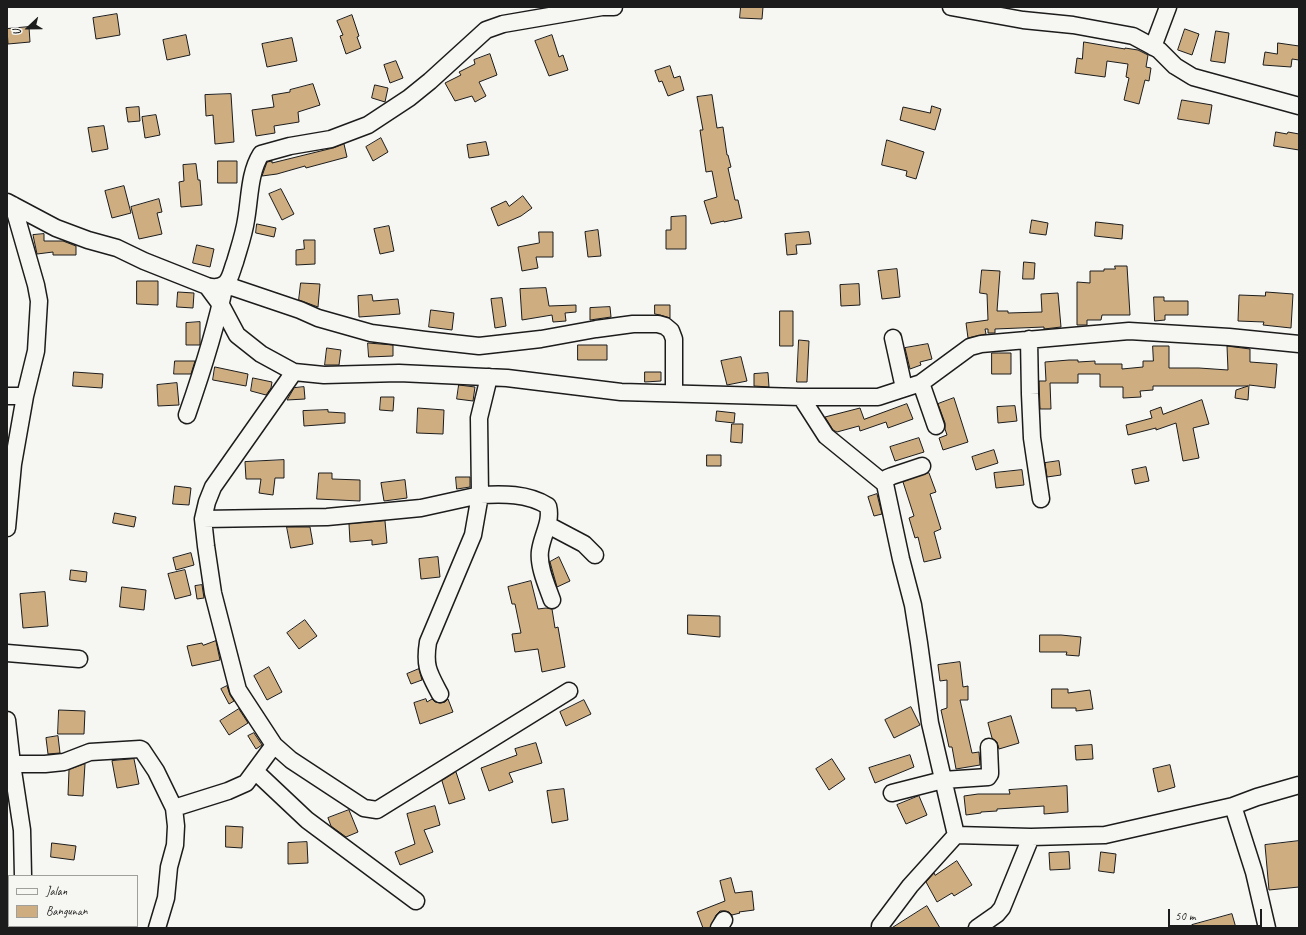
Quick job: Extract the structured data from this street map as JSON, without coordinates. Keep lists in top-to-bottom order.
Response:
{
  "legend": ["Jalan", "Bangunan"],
  "scale_bar": "50 m",
  "north": "left"
}
